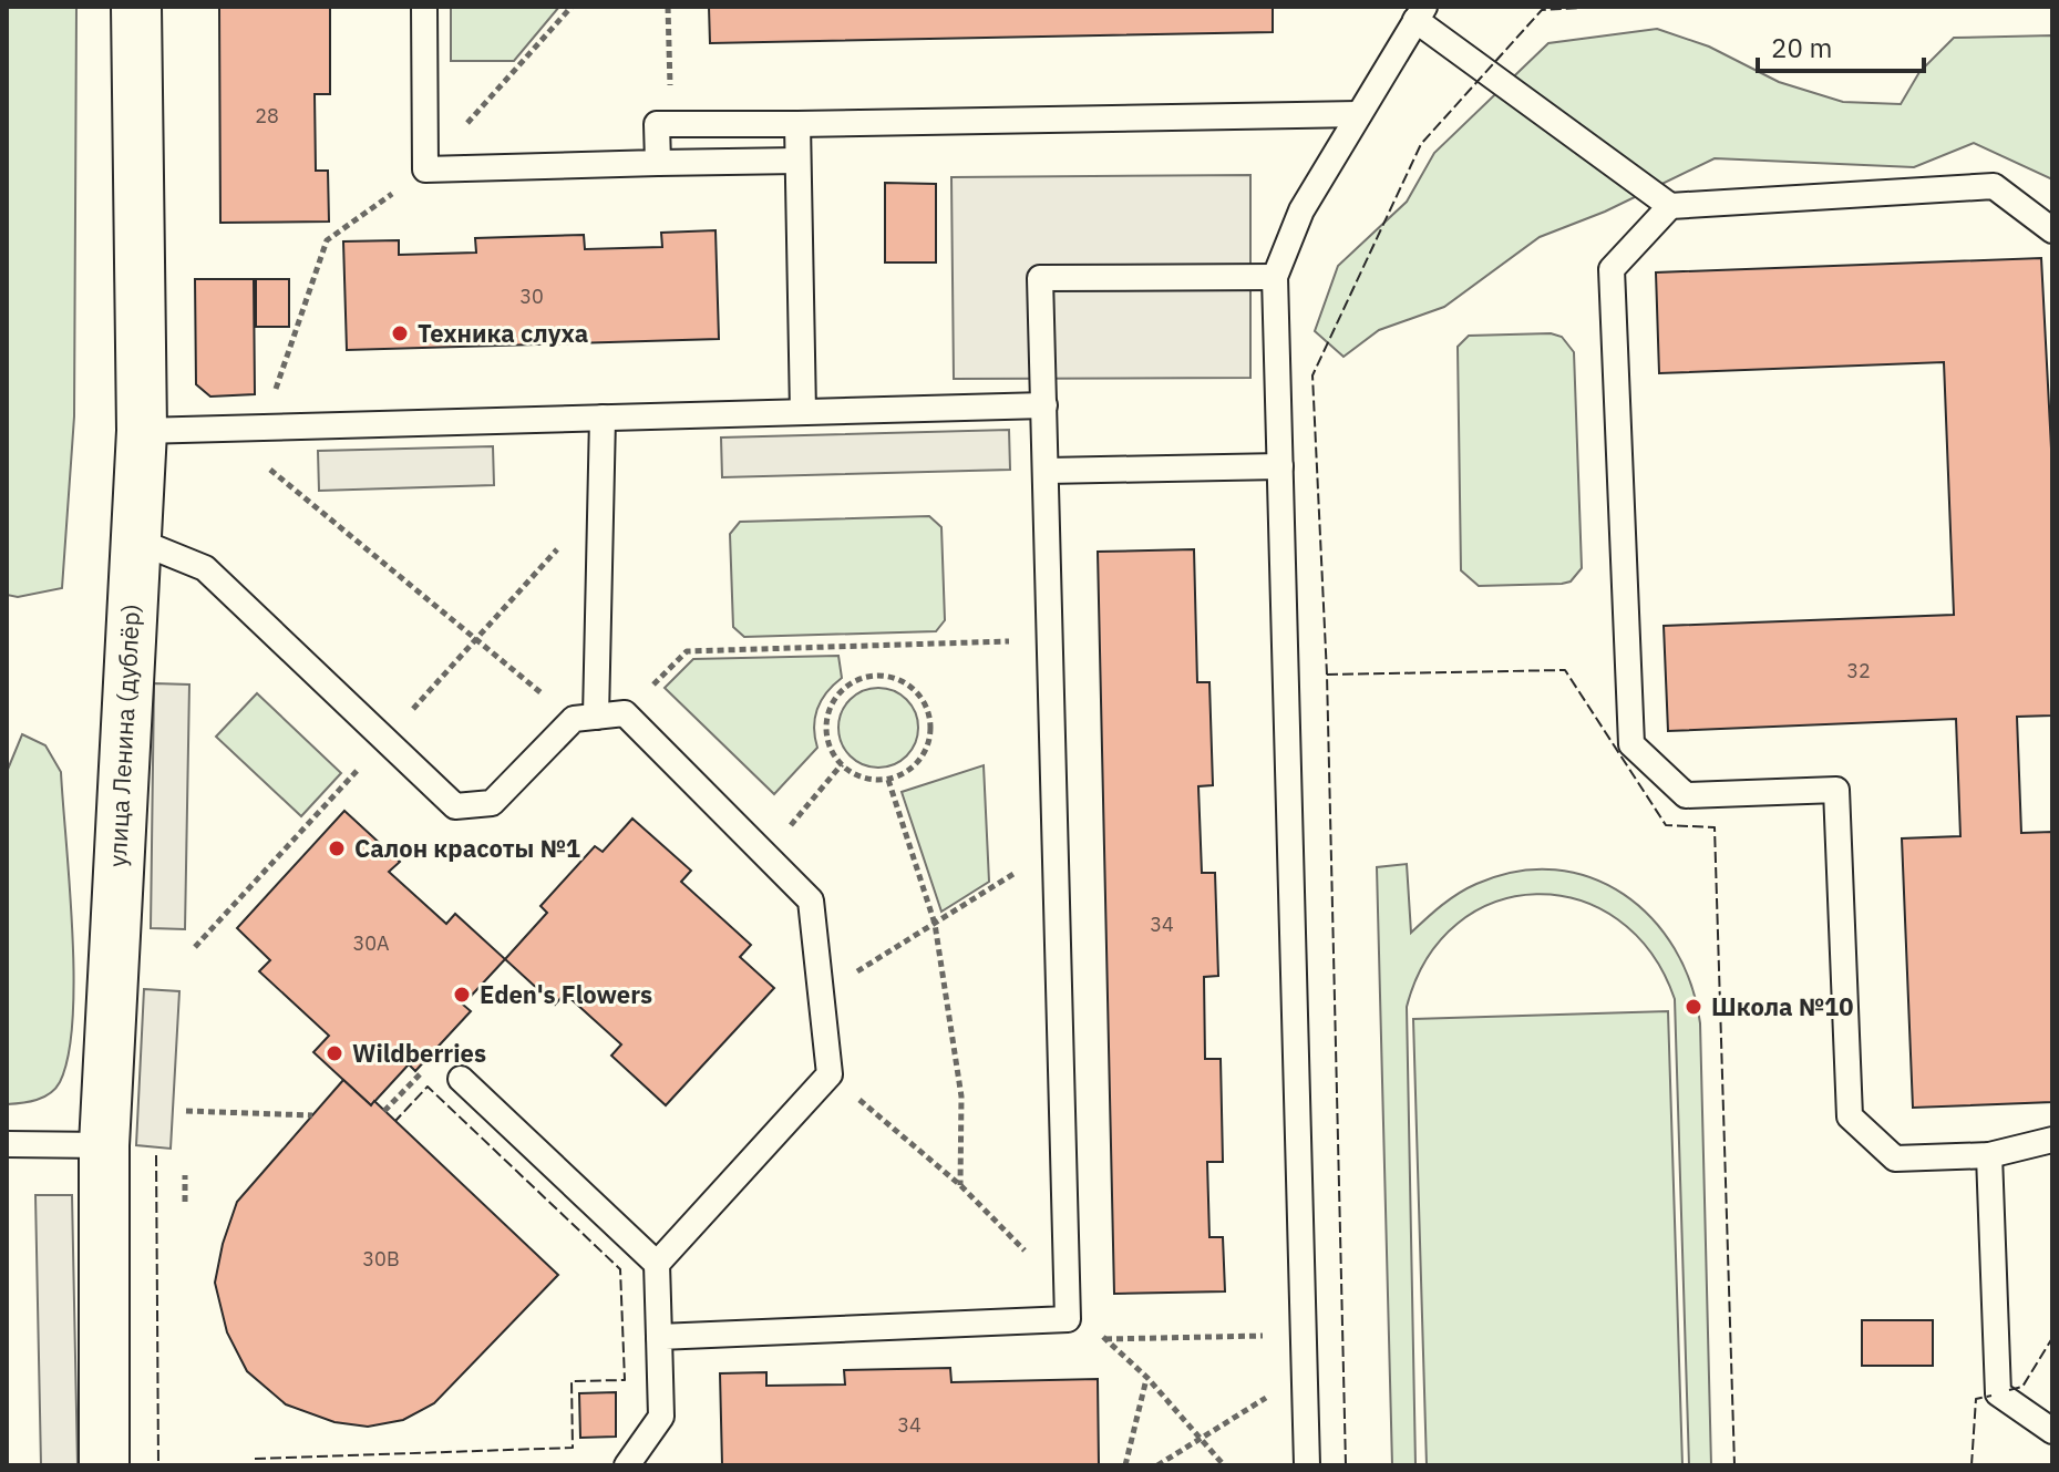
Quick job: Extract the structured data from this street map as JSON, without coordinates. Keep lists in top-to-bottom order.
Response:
{
  "streets": {
    "street": ["улица Ленина (дублёр)"]
  },
  "places": [
    "Техника слуха",
    "Салон красоты №1",
    "Eden's Flowers",
    "Школа №10",
    "Wildberries"
  ],
  "house_numbers": [
    "28",
    "30",
    "32",
    "34",
    "30А",
    "30В",
    "34"
  ],
  "scale_bar": "20 m"
}
